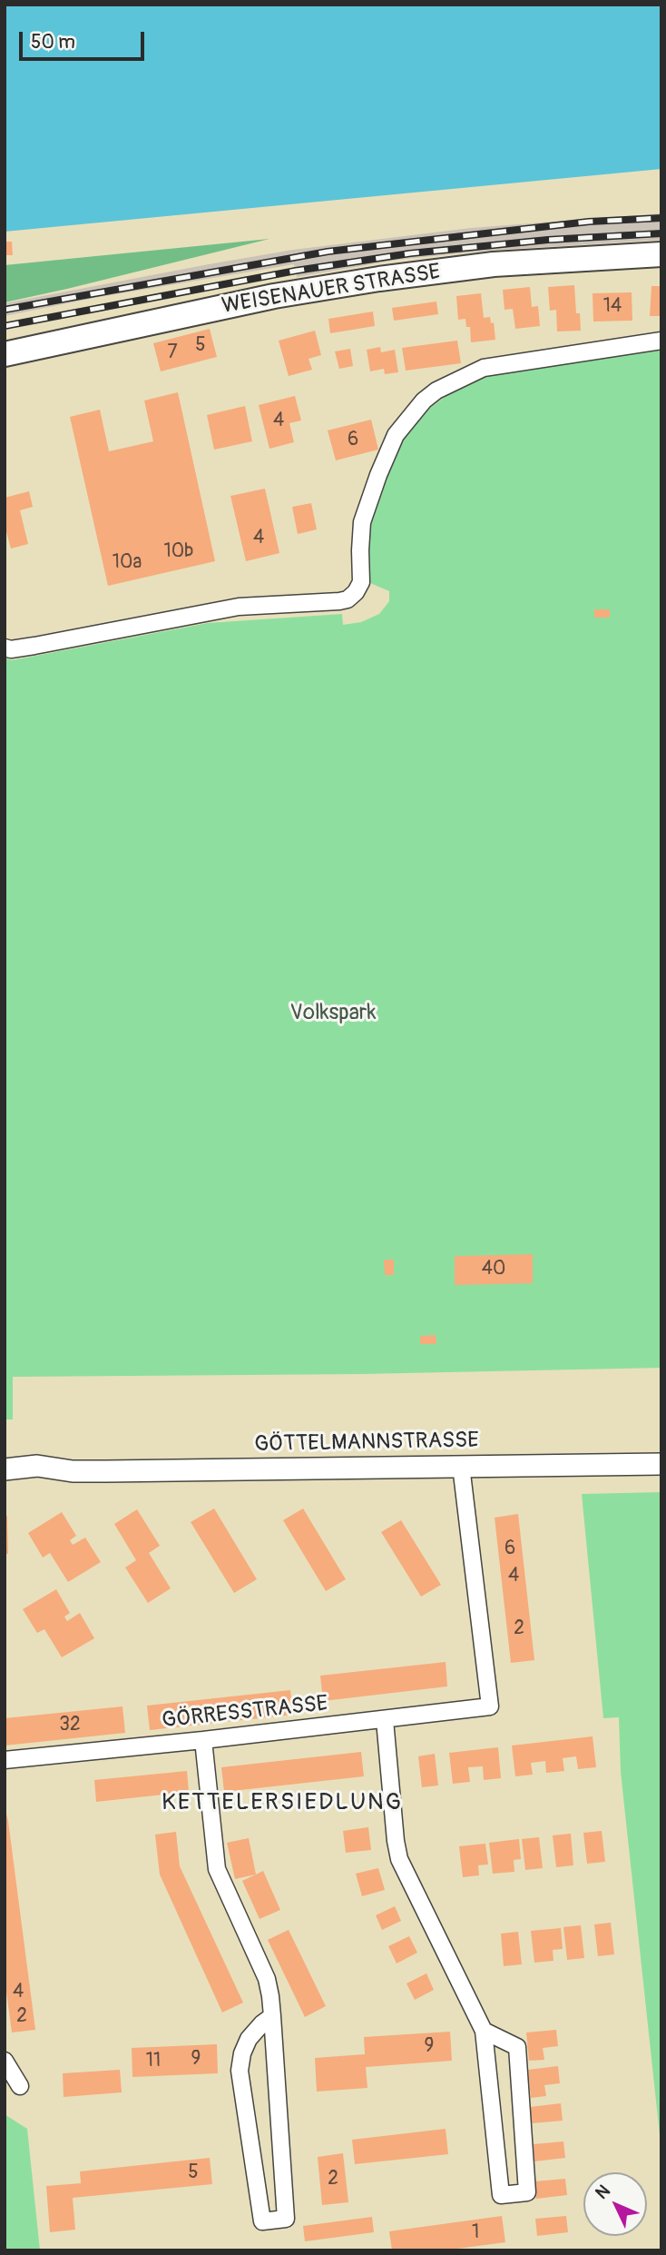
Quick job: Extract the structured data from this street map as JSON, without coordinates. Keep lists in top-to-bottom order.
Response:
{
  "streets": {
    "main road": ["WEISENAUER STRASSE"],
    "street": ["GÖTTELMANNSTRASSE", "GÖRRESSTRASSE"]
  },
  "crossings": [
    ["GÖTTELMANNSTRASSE", "GÖRRESSTRASSE"]
  ],
  "districts": ["KETTELERSIEDLUNG"],
  "parks": ["Volkspark"],
  "house_numbers": [
    "14",
    "5",
    "7",
    "4",
    "6",
    "4",
    "10b",
    "10a",
    "40",
    "6",
    "4",
    "2",
    "32",
    "4",
    "2",
    "9",
    "9",
    "11",
    "5",
    "2",
    "1"
  ],
  "scale_bar": "50 m",
  "north": "top left"
}
